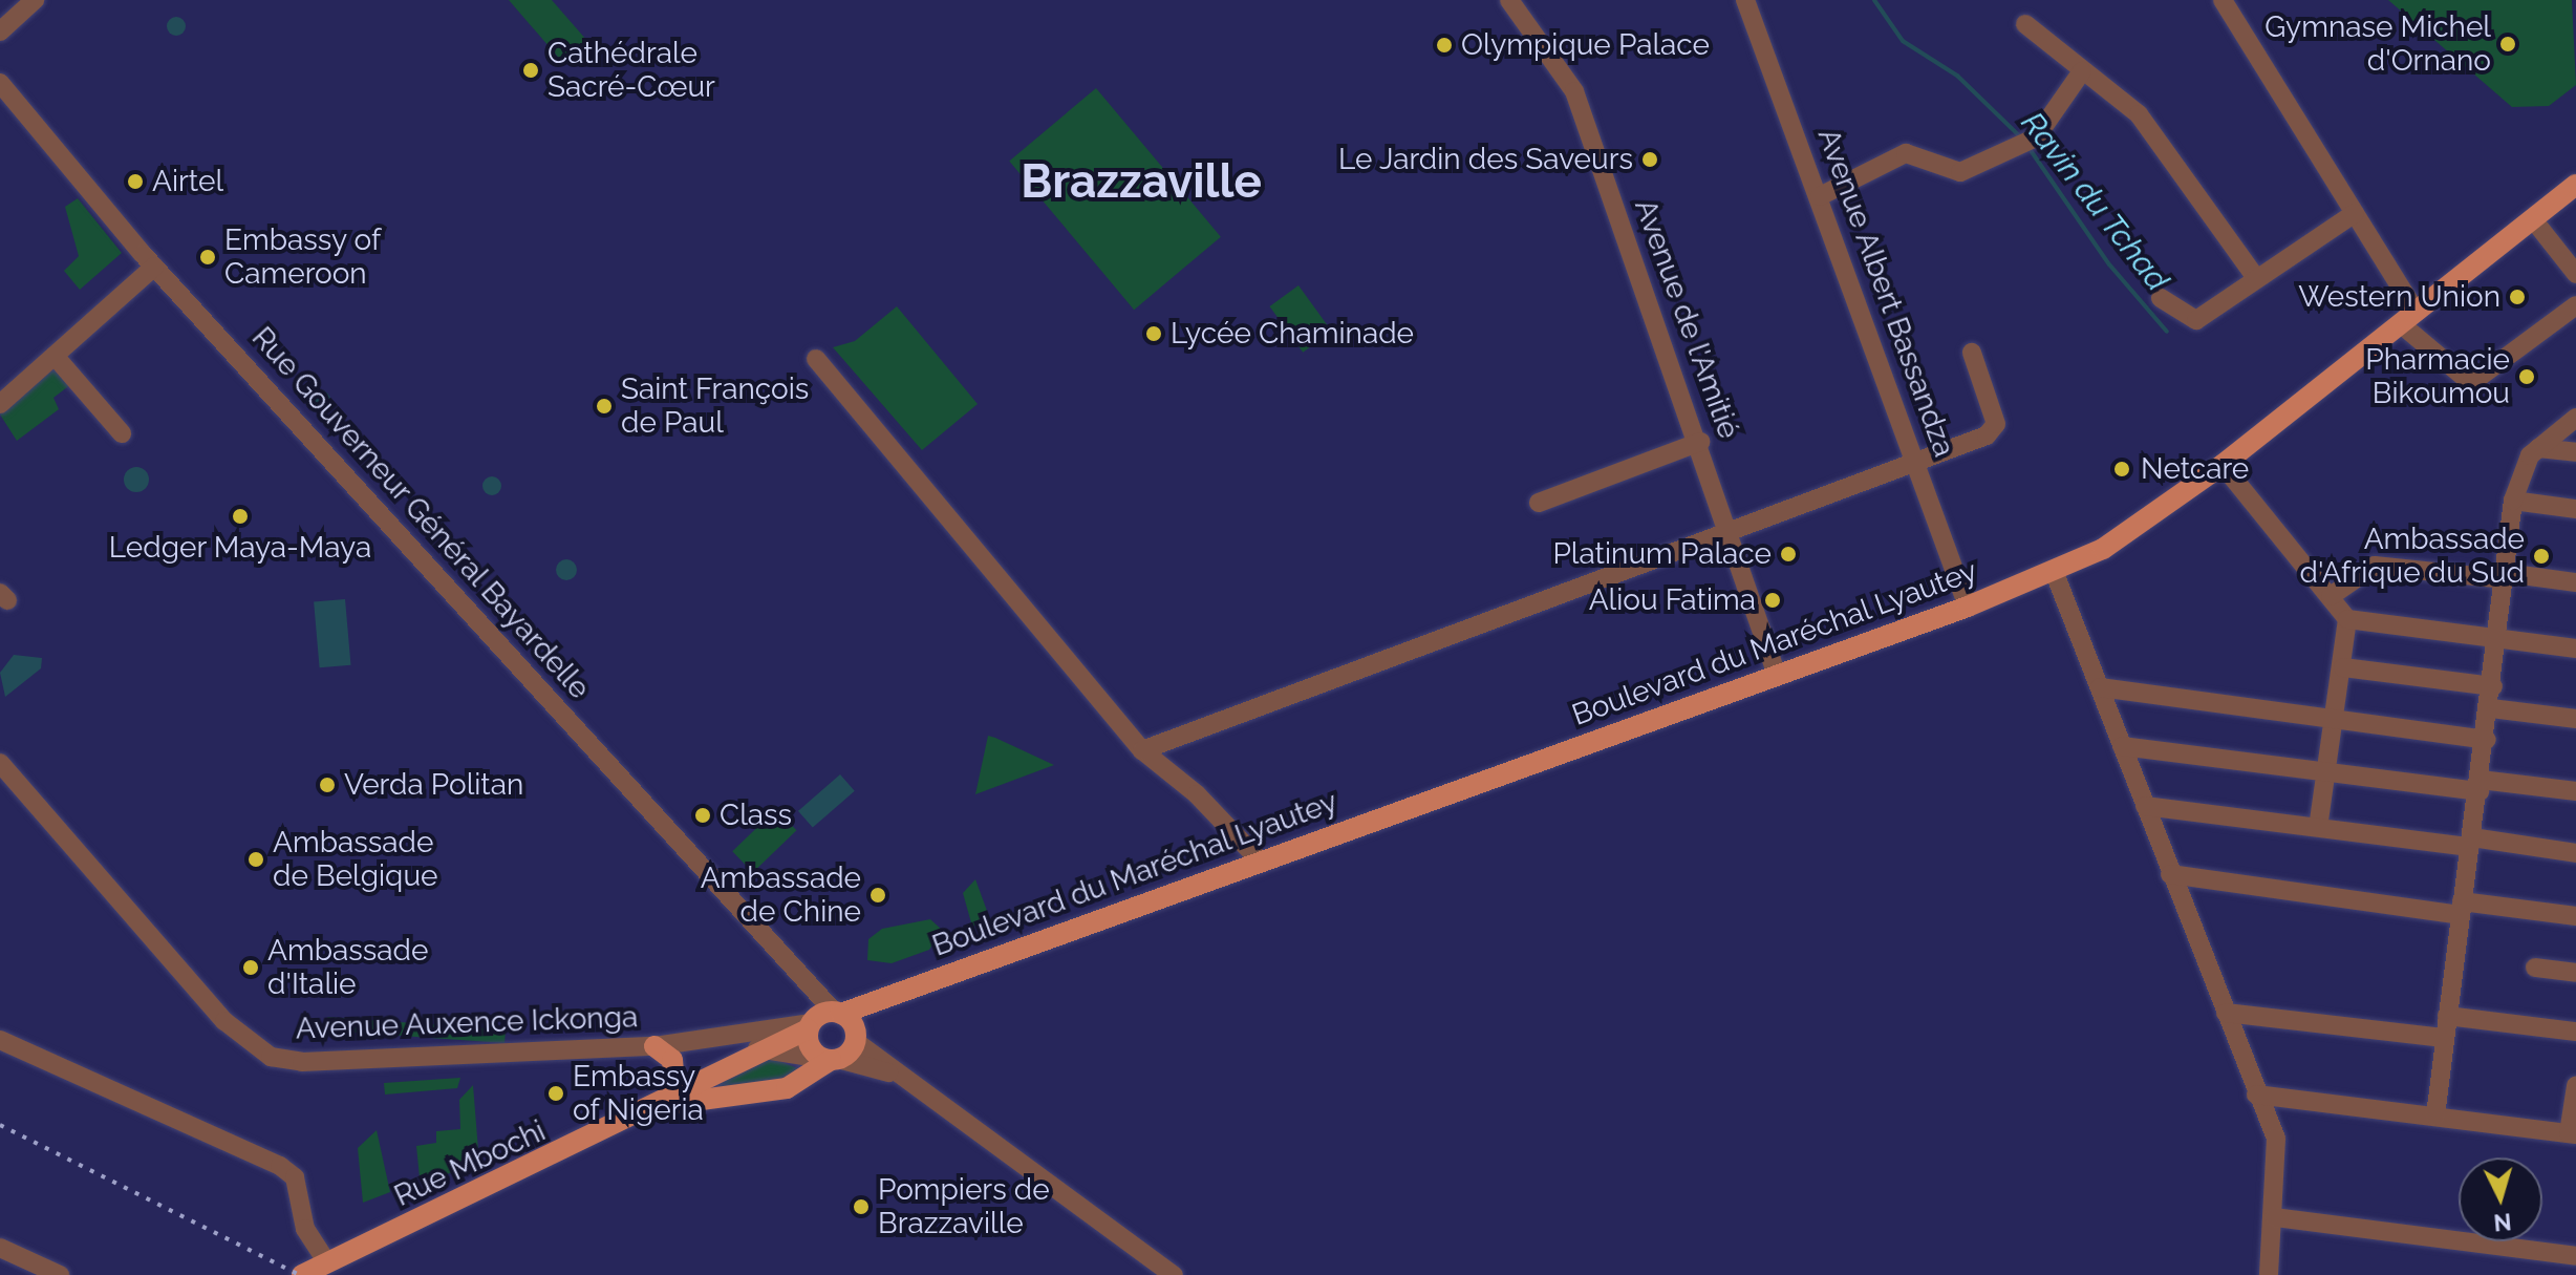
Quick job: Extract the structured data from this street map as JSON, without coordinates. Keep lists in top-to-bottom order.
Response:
{
  "streets": {
    "main road": ["Boulevard du Maréchal Lyautey", "Rue Mbochi"],
    "street": [
      "Avenue Albert Bassandza",
      "Avenue de l'Amitié",
      "Rue Gouverneur Général Bayardelle",
      "Avenue Auxence Ickonga"
    ]
  },
  "crossings": [
    ["Avenue Albert Bassandza", "Boulevard du Maréchal Lyautey"],
    ["Avenue de l'Amitié", "Boulevard du Maréchal Lyautey"],
    ["Rue Gouverneur Général Bayardelle", "Boulevard du Maréchal Lyautey"],
    ["Rue Gouverneur Général Bayardelle", "Avenue Auxence Ickonga"],
    ["Rue Gouverneur Général Bayardelle", "Rue Mbochi"],
    ["Boulevard du Maréchal Lyautey", "Avenue Auxence Ickonga"],
    ["Boulevard du Maréchal Lyautey", "Rue Mbochi"],
    ["Avenue Auxence Ickonga", "Rue Mbochi"]
  ],
  "districts": ["Brazzaville"],
  "water": ["Ravin du Tchad"],
  "places": [
    "Gymnase Michel d'Ornano",
    "Olympique Palace",
    "Cathédrale Sacré-Cœur",
    "Le Jardin des Saveurs",
    "Airtel",
    "Embassy of Cameroon",
    "Western Union",
    "Lycée Chaminade",
    "Pharmacie Bikoumou",
    "Saint François de Paul",
    "Netcare",
    "Ledger Maya-Maya",
    "Platinum Palace",
    "Ambassade d'Afrique du Sud",
    "Aliou Fatima",
    "Verda Politan",
    "Class",
    "Ambassade de Belgique",
    "Ambassade de Chine",
    "Ambassade d'Italie",
    "Embassy of Nigeria",
    "Pompiers de Brazzaville"
  ],
  "north": "bottom"
}
